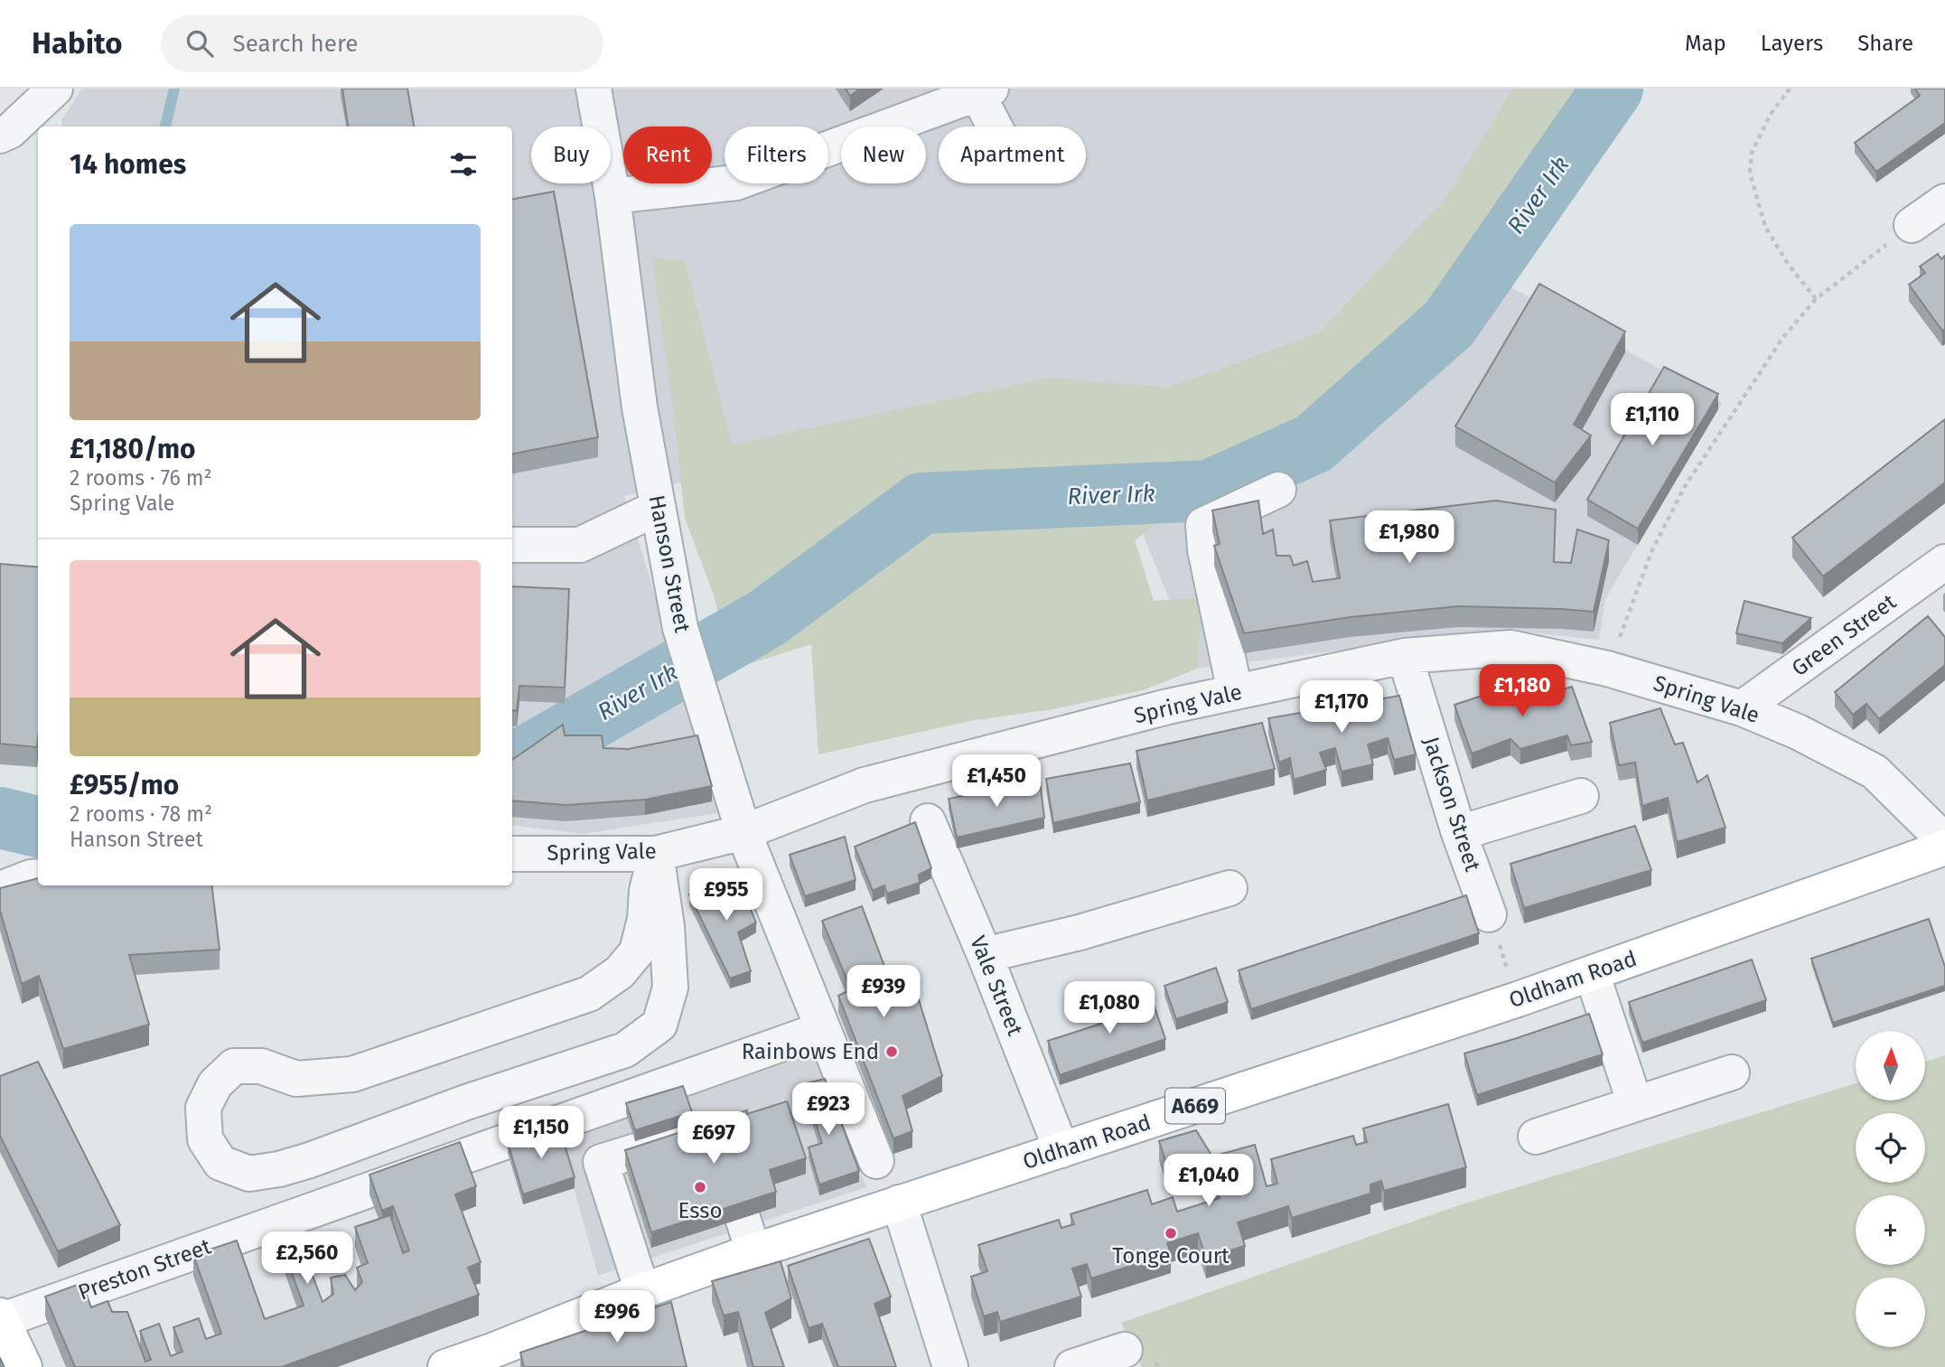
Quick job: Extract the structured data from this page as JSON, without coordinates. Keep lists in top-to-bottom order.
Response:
{
  "streets": {
    "main road": ["Oldham Road", "A669"],
    "street": [
      "Hanson Street",
      "Green Street",
      "Spring Vale",
      "Jackson Street",
      "Vale Street",
      "Preston Street"
    ]
  },
  "crossings": [
    ["Hanson Street", "Spring Vale"],
    ["Hanson Street", "Preston Street"],
    ["Green Street", "Spring Vale"],
    ["Spring Vale", "Jackson Street"],
    ["Oldham Road", "Vale Street"]
  ],
  "water": ["River Irk"],
  "places": ["Rainbows End", "Esso", "Tonge Court"],
  "north": "top",
  "page": {
    "header": "Habito",
    "search": "Search here",
    "nav": ["Map", "Layers", "Share"],
    "chip": [
      "Buy",
      "Rent",
      "Filters",
      "New",
      "Apartment"
    ],
    "heading": "14 homes",
    "list": [
      {
        "name": "£1,180/mo",
        "note": "2 rooms · 76 m² · Spring Vale"
      },
      {
        "name": "£955/mo",
        "note": "2 rooms · 78 m² · Hanson Street"
      }
    ],
    "price": [
      "£1,110",
      "£1,980",
      "£1,180",
      "£1,170",
      "£1,450",
      "£955",
      "£939",
      "£1,080",
      "£923",
      "£1,150",
      "£697",
      "£1,040",
      "£2,560",
      "£996"
    ],
    "map_buttons": ["+", "−"]
  }
}
